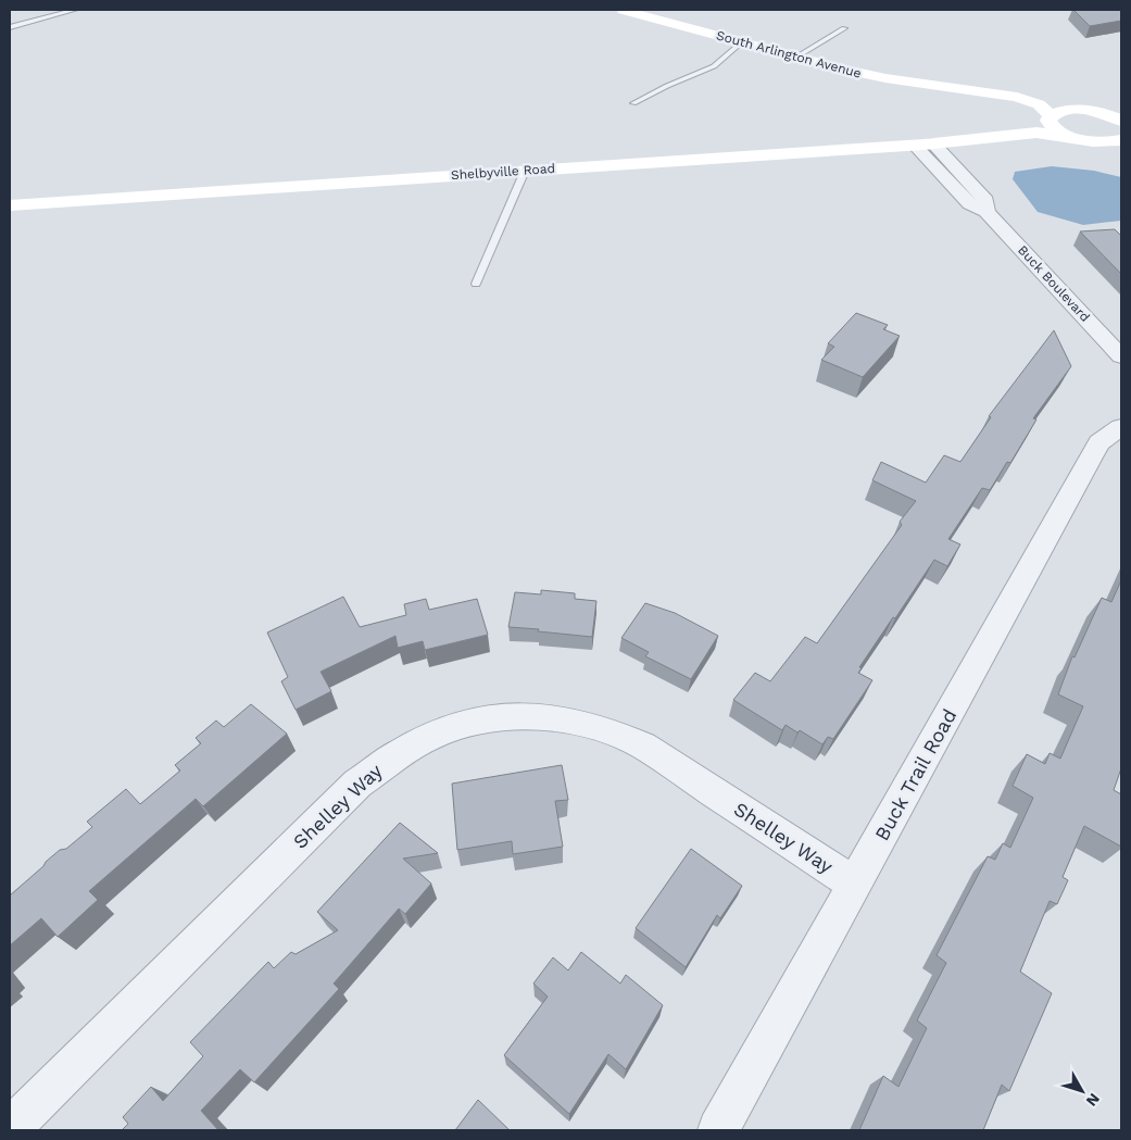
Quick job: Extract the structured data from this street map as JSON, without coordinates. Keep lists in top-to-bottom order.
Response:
{
  "streets": {
    "main road": ["South Arlington Avenue", "Shelbyville Road"],
    "street": ["Buck Boulevard", "Buck Trail Road", "Shelley Way"]
  },
  "crossings": [
    ["Shelbyville Road", "Buck Boulevard"],
    ["Buck Trail Road", "Shelley Way"]
  ],
  "north": "bottom right"
}
